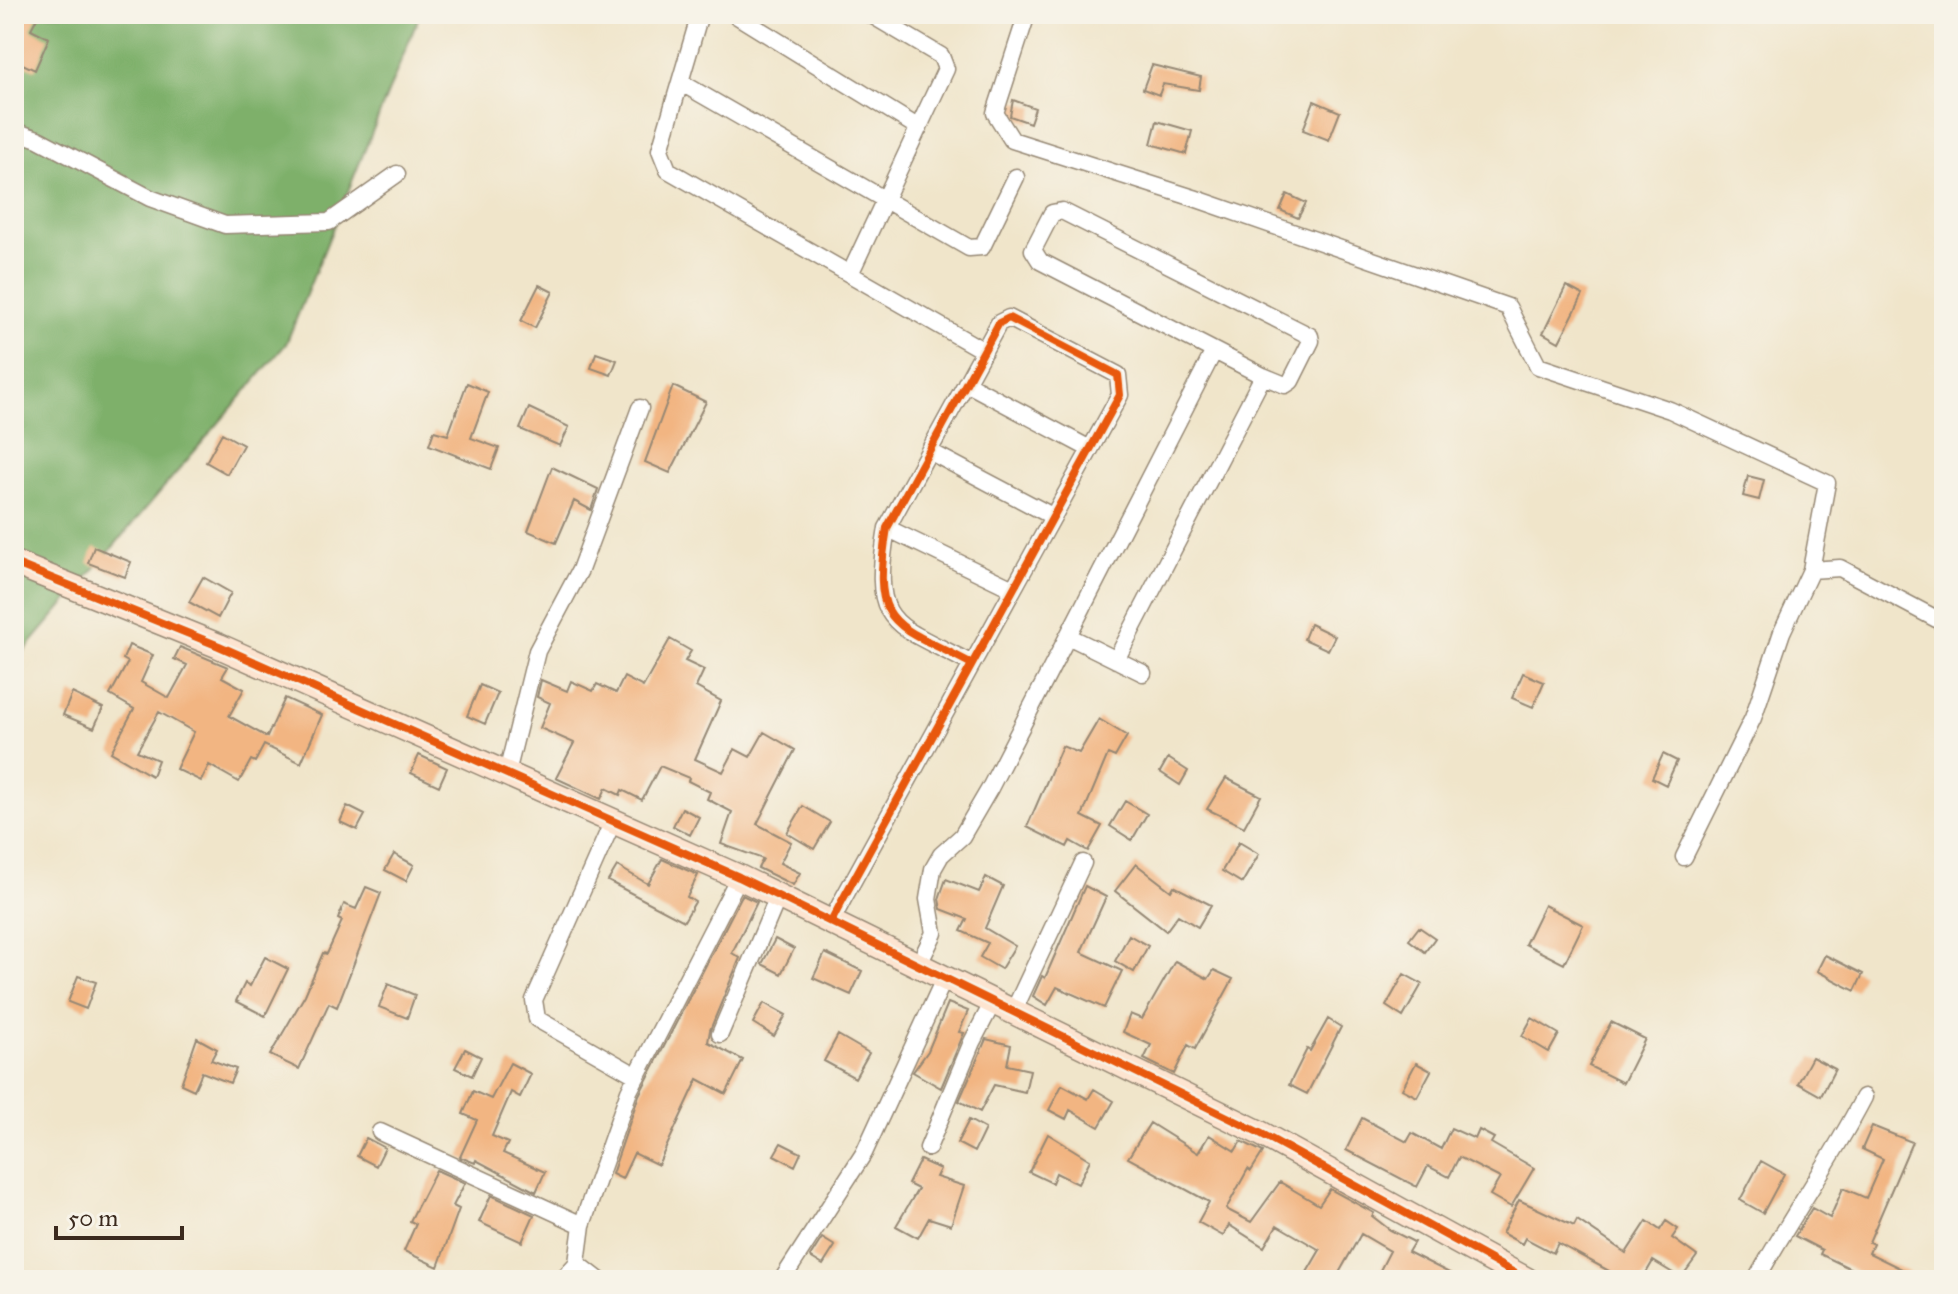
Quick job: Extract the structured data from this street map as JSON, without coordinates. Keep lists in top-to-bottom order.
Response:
{
  "scale_bar": "50 m"
}
